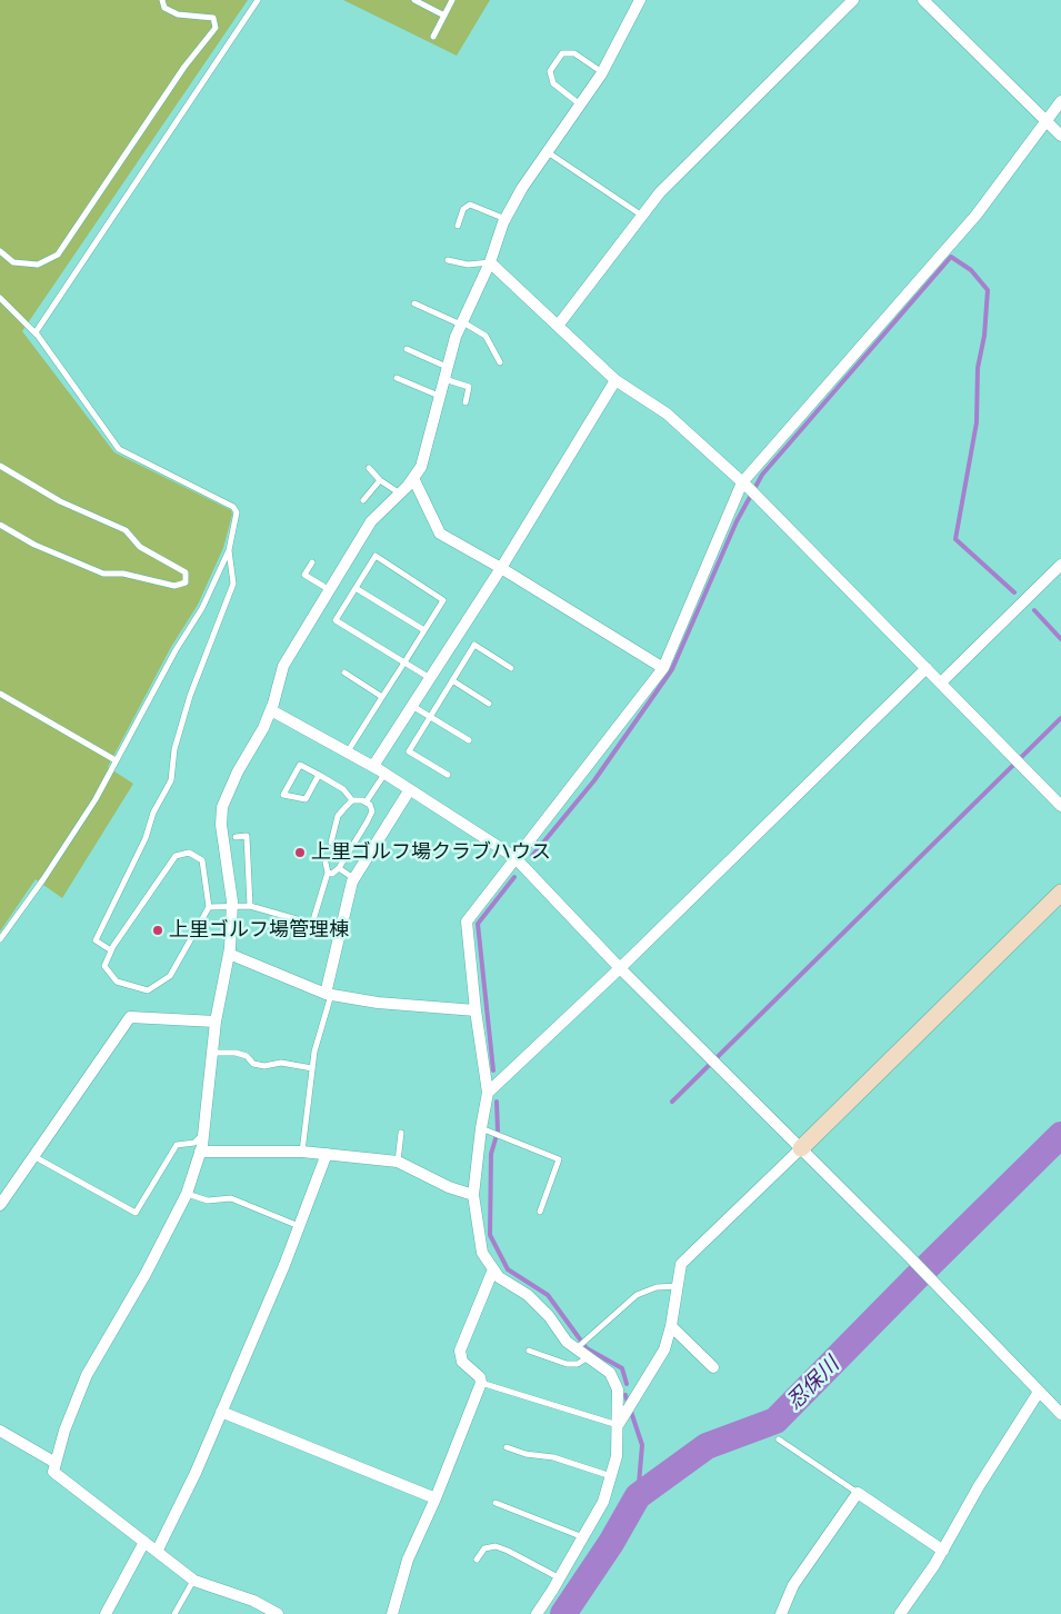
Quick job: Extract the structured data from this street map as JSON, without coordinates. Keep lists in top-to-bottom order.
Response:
{
  "water": ["忍保川"],
  "places": ["上里ゴルフ場クラブハウス", "上里ゴルフ場管理棟"]
}
